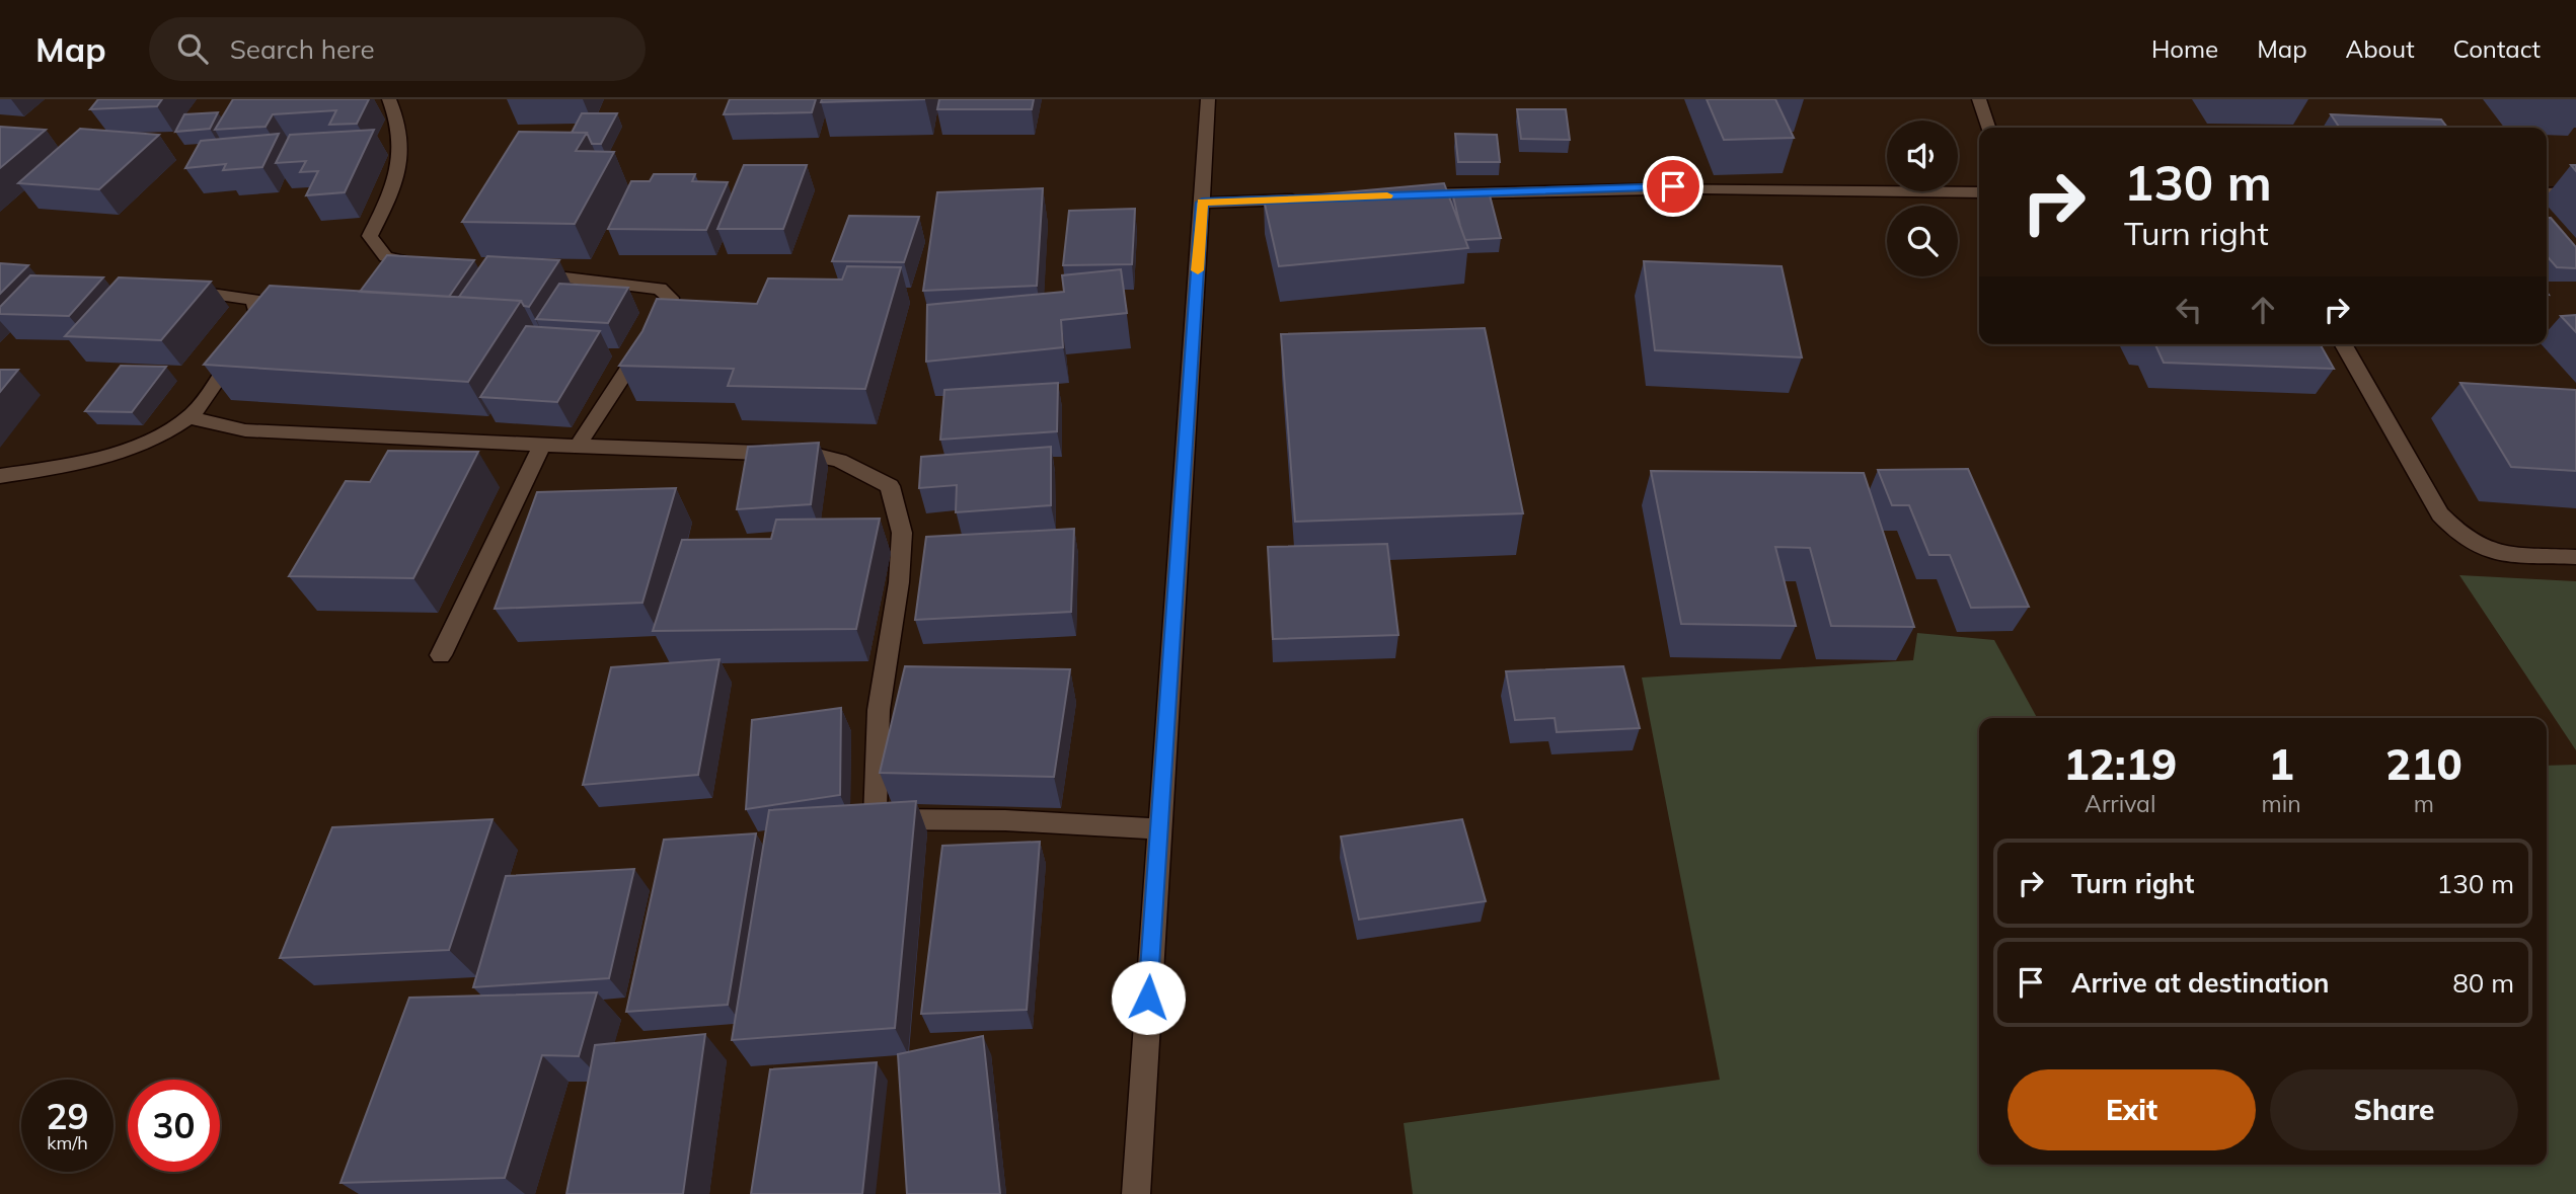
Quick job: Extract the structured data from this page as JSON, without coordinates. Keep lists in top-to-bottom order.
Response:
{
  "page": {
    "header": "Map",
    "search": "Search here",
    "nav": [
      "Home",
      "Map",
      "About",
      "Contact"
    ],
    "turn": ["130 m", "Turn right"],
    "eta": [
      "12:19",
      "Arrival",
      "1",
      "min",
      "210",
      "m"
    ],
    "list": [
      {
        "name": "Turn right",
        "value": "130 m"
      },
      {
        "name": "Arrive at destination",
        "value": "80 m"
      }
    ],
    "buttons": ["Exit", "Share"],
    "speed": "29 km/h",
    "limit": "30"
  }
}
